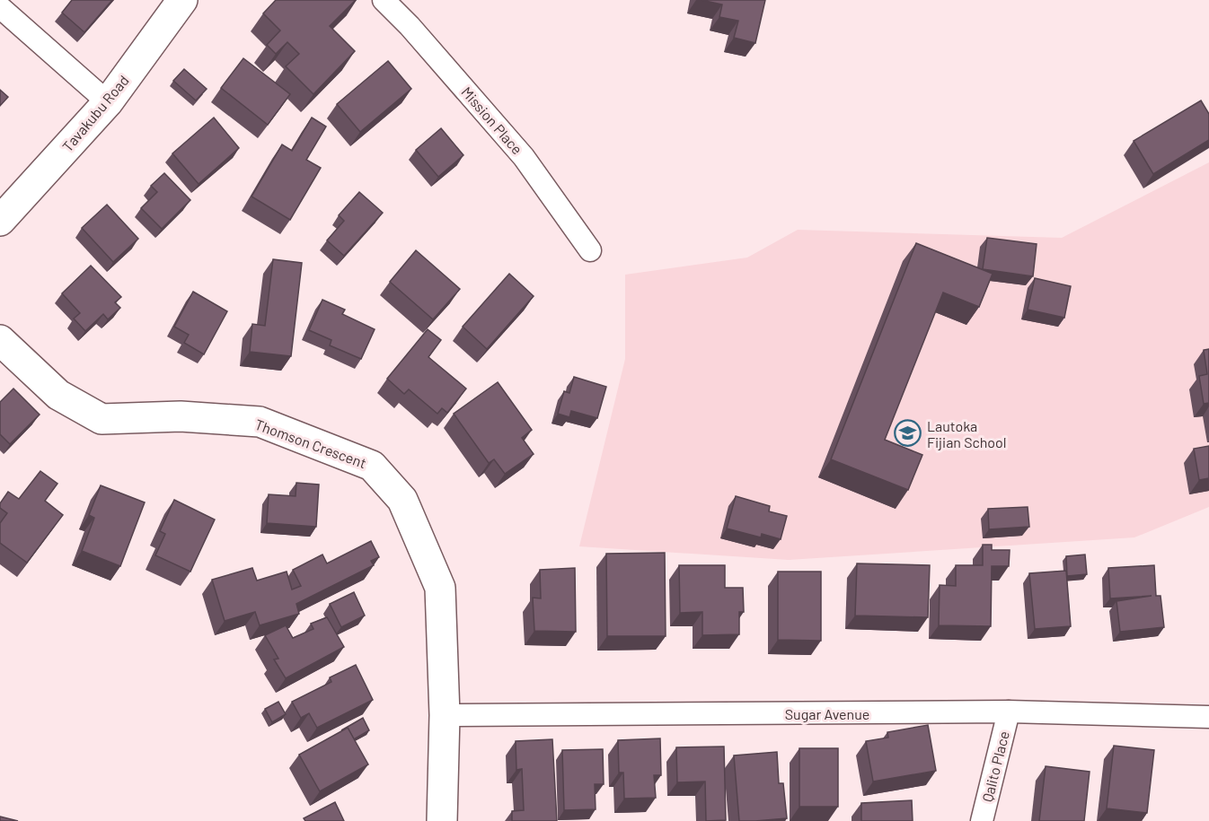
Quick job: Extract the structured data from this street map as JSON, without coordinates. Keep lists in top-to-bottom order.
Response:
{
  "streets": {
    "main road": ["Tavakubu Road", "Thomson Crescent"],
    "street": ["Mission Place", "Sugar Avenue", "Qalito Place"]
  },
  "crossings": [
    ["Thomson Crescent", "Sugar Avenue"],
    ["Sugar Avenue", "Qalito Place"]
  ],
  "places": {
    "school or university": ["Lautoka Fijian School"]
  }
}
